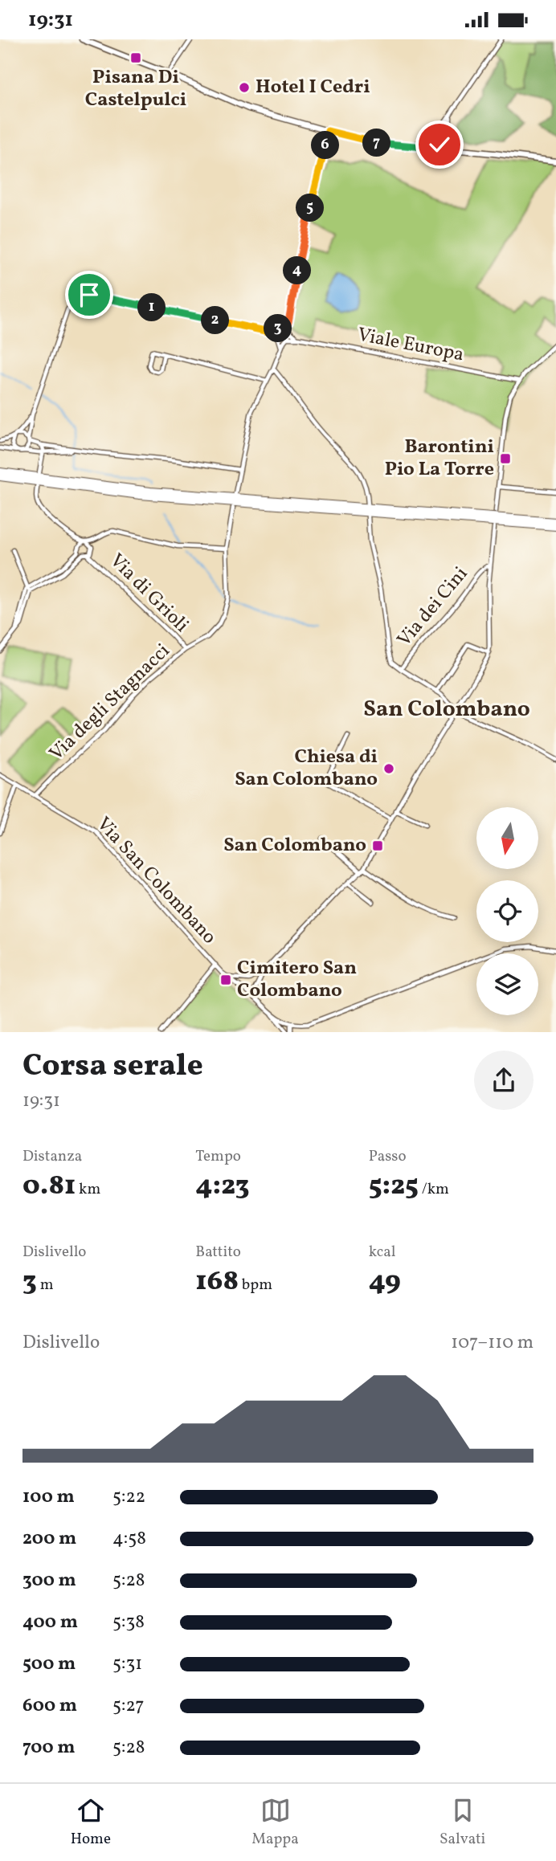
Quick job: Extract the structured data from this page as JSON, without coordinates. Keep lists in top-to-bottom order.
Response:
{
  "streets": {
    "street": [
      "Viale Europa",
      "Via di Grioli",
      "Via dei Cini",
      "Via degli Stagnacci",
      "Via San Colombano"
    ]
  },
  "crossings": [
    ["Via di Grioli", "Via degli Stagnacci"],
    ["Via degli Stagnacci", "Via San Colombano"]
  ],
  "districts": ["San Colombano"],
  "places": {
    "transit": [
      "Pisana Di Castelpulci",
      "Barontini Pio La Torre",
      "San Colombano",
      "Cimitero San Colombano"
    ],
    "other": ["Hotel I Cedri", "Chiesa di San Colombano"]
  },
  "north": "bottom",
  "page": {
    "status": "19:31",
    "pins": [
      "7",
      "6",
      "5",
      "4",
      "1",
      "2",
      "3"
    ],
    "heading": ["Corsa serale", "19:31"],
    "stats": [
      ["Distanza", "0.81 km"],
      ["Tempo", "4:23"],
      ["Passo", "5:25 /km"],
      ["Dislivello", "3 m"],
      ["Battito", "168 bpm"],
      ["kcal", "49"]
    ],
    "chart": ["Dislivello", "107–110 m"],
    "list": [
      {
        "name": "100 m",
        "note": "5:22"
      },
      {
        "name": "200 m",
        "note": "4:58"
      },
      {
        "name": "300 m",
        "note": "5:28"
      },
      {
        "name": "400 m",
        "note": "5:38"
      },
      {
        "name": "500 m",
        "note": "5:31"
      },
      {
        "name": "600 m",
        "note": "5:27"
      },
      {
        "name": "700 m",
        "note": "5:28"
      }
    ],
    "tabs": ["Home", "Mappa", "Salvati"]
  }
}
